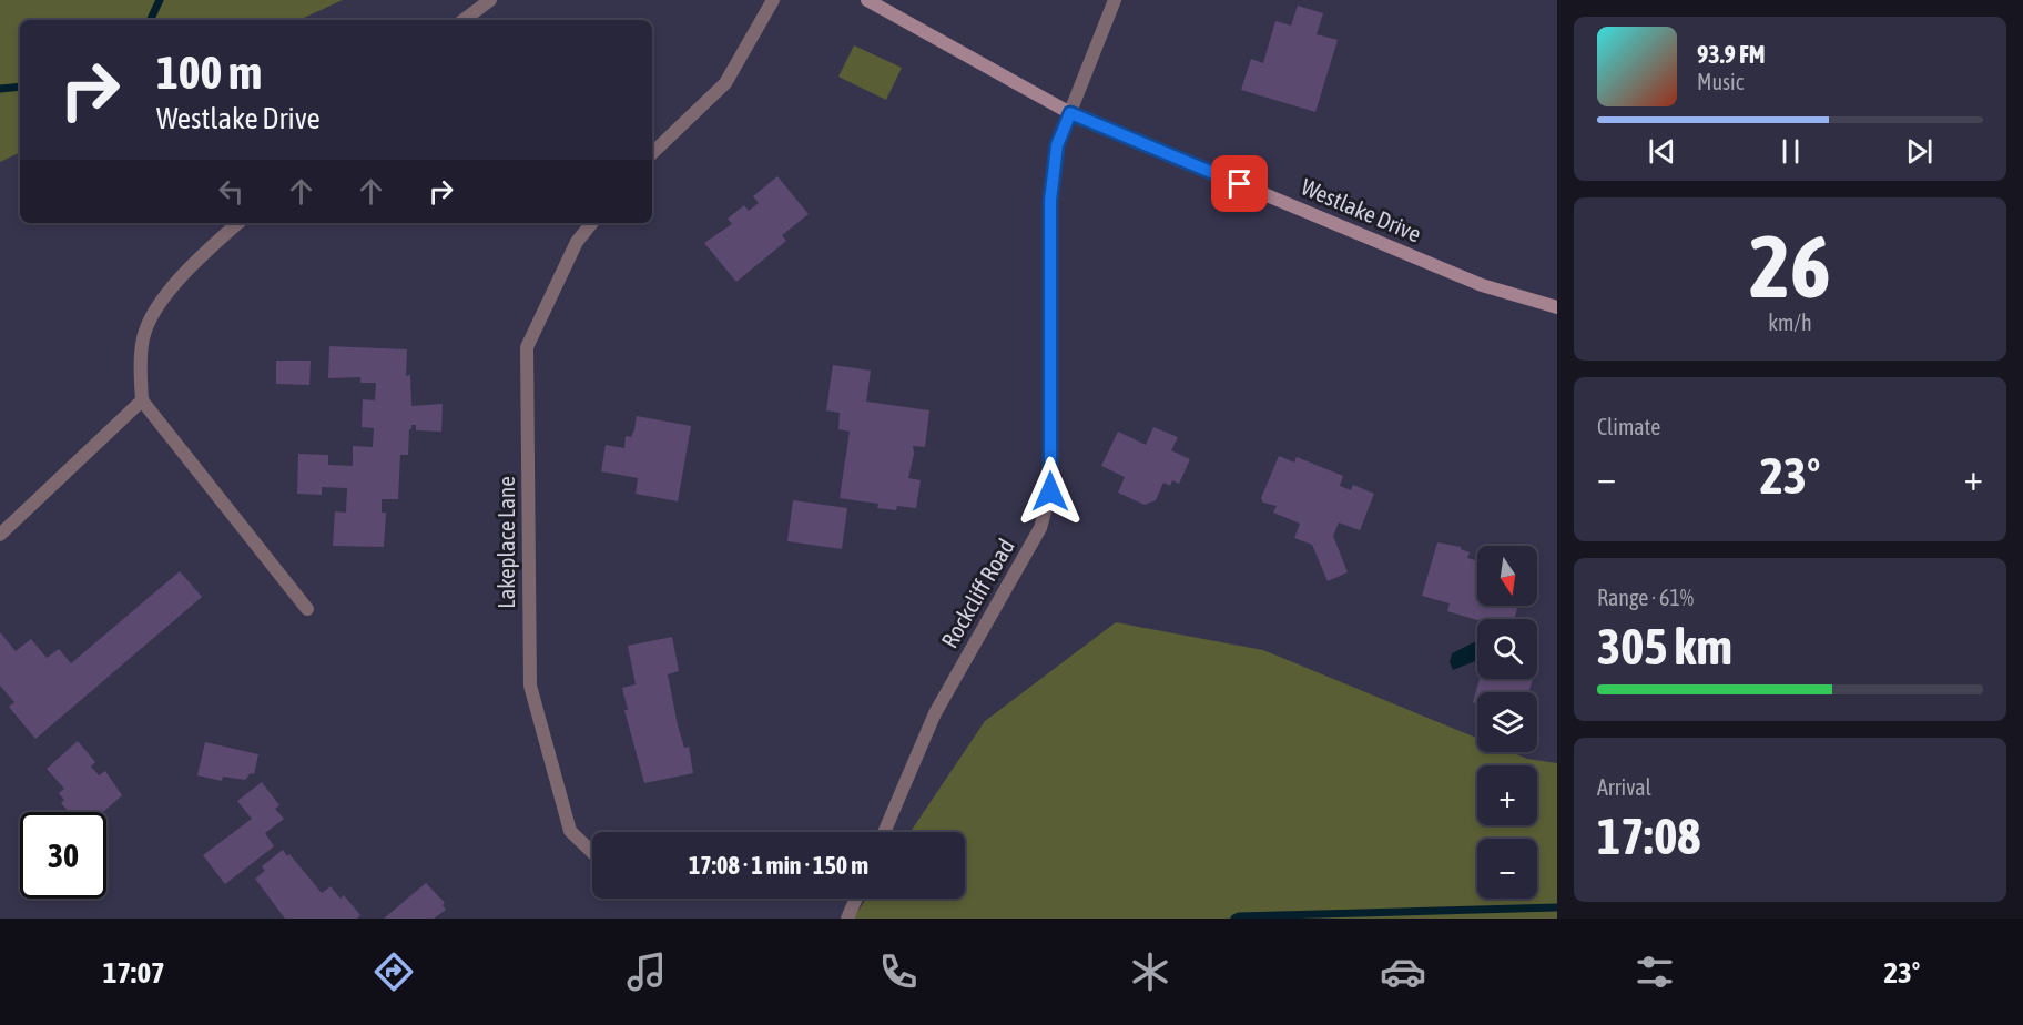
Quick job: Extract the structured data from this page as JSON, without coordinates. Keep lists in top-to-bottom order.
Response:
{
  "streets": {
    "street": ["Westlake Drive", "Lakeplace Lane", "Rockcliff Road"]
  },
  "crossings": [
    ["Westlake Drive", "Rockcliff Road"]
  ],
  "north": "bottom",
  "page": {
    "turn": ["100 m", "Westlake Drive"],
    "song": ["93.9 FM", "Music"],
    "tile": [
      ["26", "km/h"],
      "Climate",
      ["Range · 61%", "305 km"],
      ["Arrival", "17:08"]
    ],
    "heat": ["−", "23°", "+"],
    "map_buttons": ["+", "−"],
    "limit": "30",
    "trip": "17:08 · 1 min · 150 m",
    "tabs": ["17:07", "23°"]
  }
}
